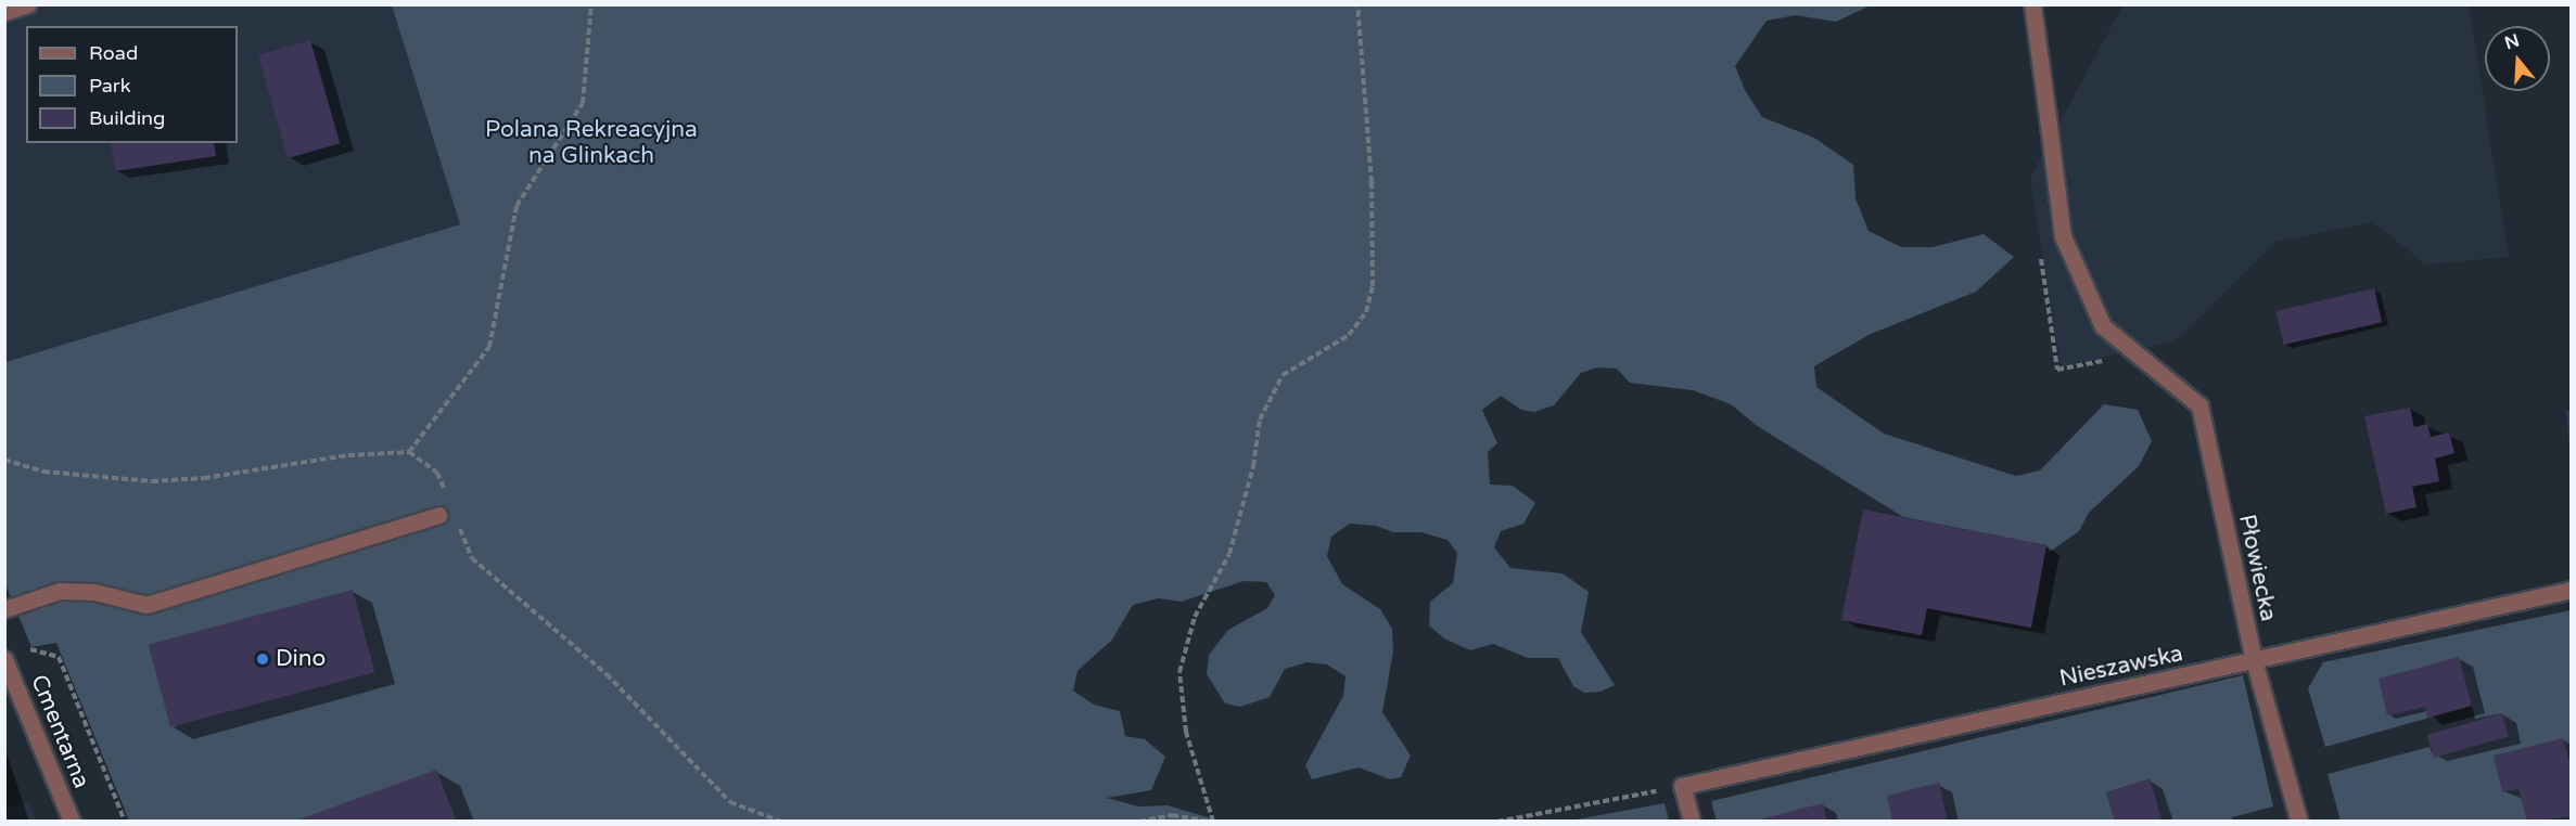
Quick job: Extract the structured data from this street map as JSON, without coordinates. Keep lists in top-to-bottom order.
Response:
{
  "streets": {
    "street": ["Płowiecka", "Nieszawska", "Cmentarna"]
  },
  "crossings": [
    ["Płowiecka", "Nieszawska"]
  ],
  "parks": ["Polana Rekreacyjna na Glinkach"],
  "places": ["Dino"],
  "legend": ["Road", "Park", "Building"],
  "north": "top"
}
